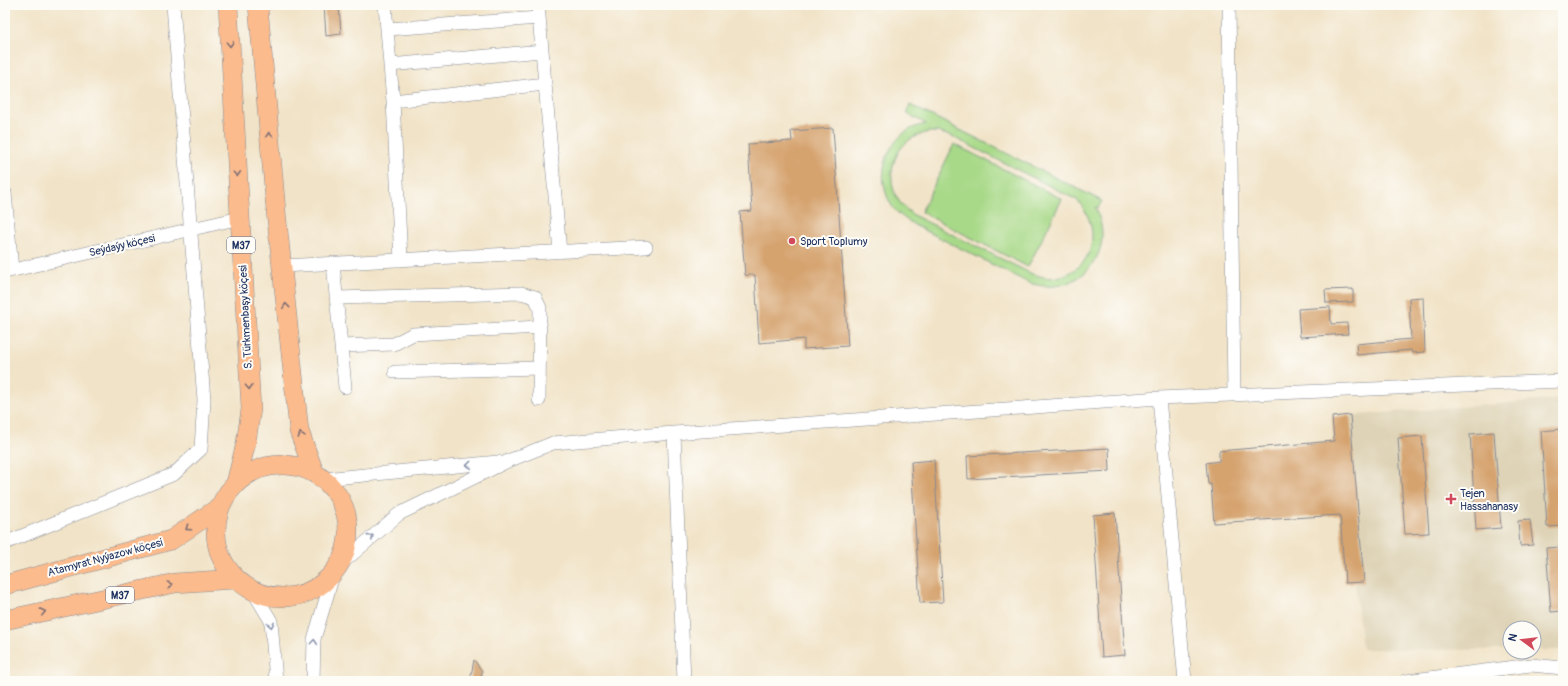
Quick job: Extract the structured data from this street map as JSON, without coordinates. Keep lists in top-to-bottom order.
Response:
{
  "streets": {
    "highway": ["M37", "S. Türkmenbaşy köçesi", "Atamyrat Nyýazow köçesi"],
    "street": ["Seýdaýy köçesi"]
  },
  "crossings": [
    ["Seýdaýy köçesi", "S. Türkmenbaşy köçesi"],
    ["M37", "S. Türkmenbaşy köçesi"],
    ["M37", "Atamyrat Nyýazow köçesi"],
    ["S. Türkmenbaşy köçesi", "Atamyrat Nyýazow köçesi"]
  ],
  "places": {
    "other": ["Sport Toplumy"],
    "health": ["Tejen Hassahanasy"]
  },
  "north": "left"
}
